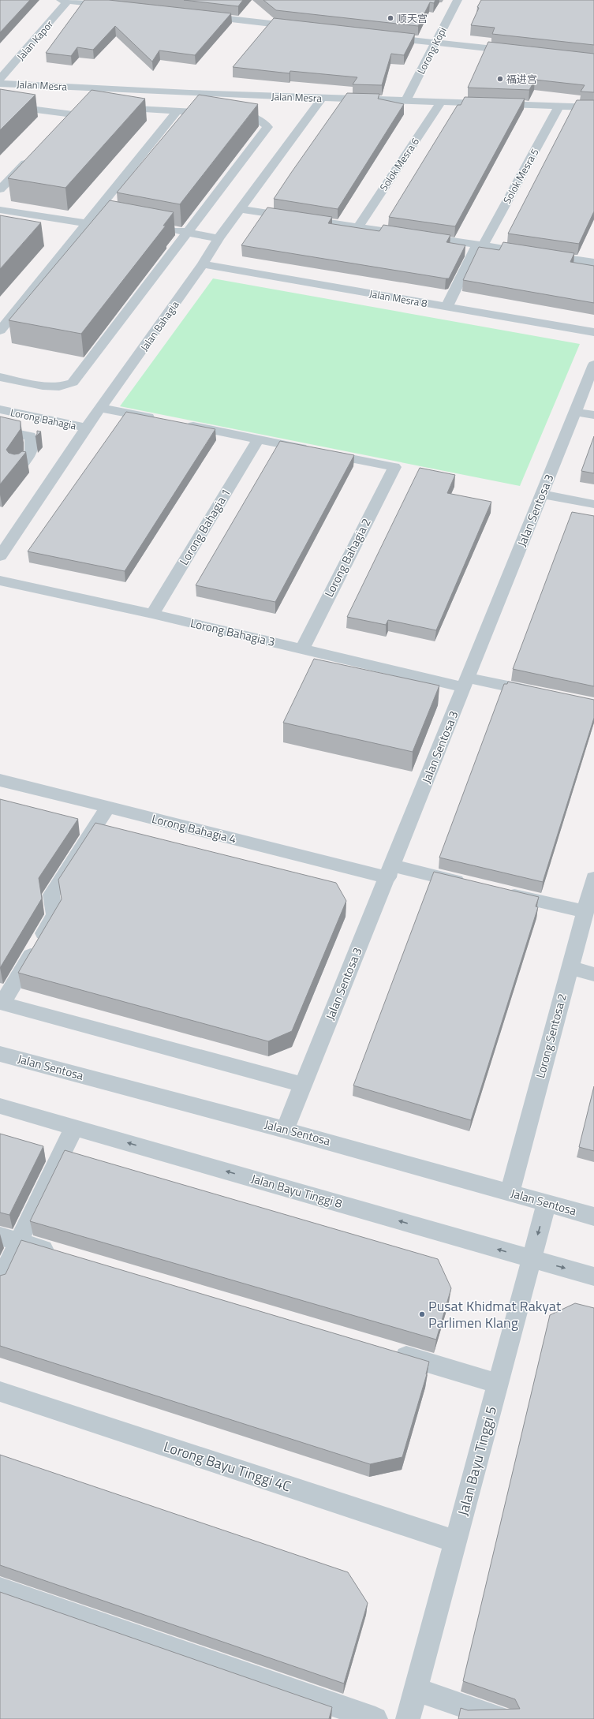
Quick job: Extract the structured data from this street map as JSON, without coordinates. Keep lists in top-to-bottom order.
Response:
{
  "streets": {
    "street": [
      "Jalan Kapor",
      "Lorong Kopi",
      "Jalan Mesra",
      "Solok Mesra 6",
      "Solok Mesra 5",
      "Jalan Mesra 8",
      "Jalan Bahagia",
      "Lorong Bahagia",
      "Jalan Sentosa 3",
      "Lorong Bahagia 1",
      "Lorong Bahagia 2",
      "Lorong Bahagia 3",
      "Lorong Bahagia 4",
      "Lorong Sentosa 2",
      "Jalan Sentosa",
      "Jalan Bayu Tinggi 8",
      "Jalan Bayu Tinggi 5",
      "Lorong Bayu Tinggi 4C"
    ]
  },
  "crossings": [
    ["Lorong Kopi", "Jalan Mesra"],
    ["Jalan Mesra", "Solok Mesra 6"],
    ["Jalan Mesra", "Solok Mesra 5"],
    ["Jalan Mesra", "Jalan Bahagia"],
    ["Solok Mesra 5", "Jalan Mesra 8"],
    ["Jalan Mesra 8", "Jalan Bahagia"],
    ["Jalan Bahagia", "Lorong Bahagia"],
    ["Jalan Sentosa 3", "Lorong Bahagia 3"],
    ["Jalan Sentosa 3", "Lorong Bahagia 4"],
    ["Jalan Sentosa 3", "Jalan Sentosa"],
    ["Lorong Bahagia 1", "Lorong Bahagia 2"],
    ["Lorong Bahagia 1", "Lorong Bahagia 3"],
    ["Lorong Bahagia 2", "Lorong Bahagia 3"],
    ["Lorong Sentosa 2", "Jalan Sentosa"],
    ["Jalan Sentosa", "Jalan Bayu Tinggi 5"],
    ["Jalan Bayu Tinggi 8", "Jalan Bayu Tinggi 5"],
    ["Jalan Bayu Tinggi 5", "Lorong Bayu Tinggi 4C"]
  ],
  "places": ["顺天宫", "福进宫", "Pusat Khidmat Rakyat Parlimen Klang"]
}
